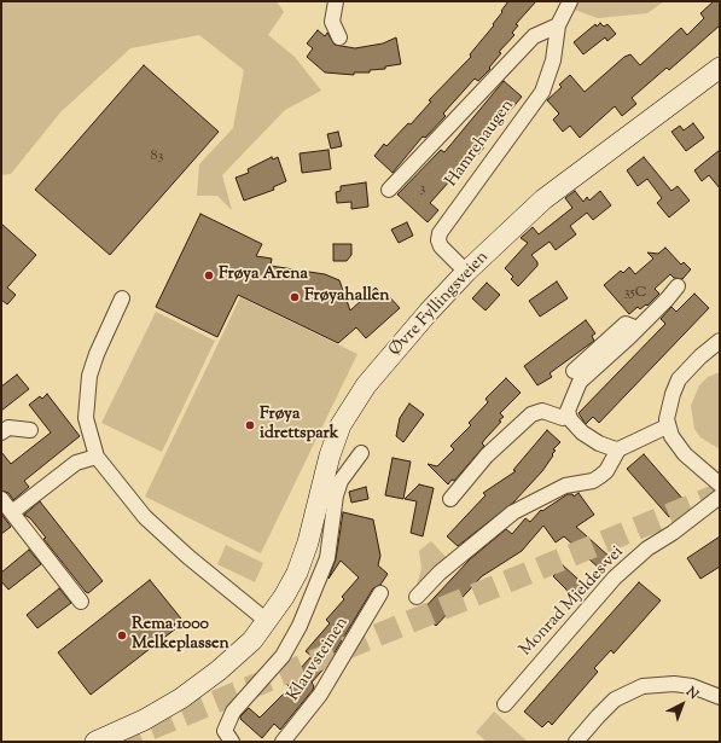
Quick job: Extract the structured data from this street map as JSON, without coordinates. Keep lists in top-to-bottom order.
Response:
{
  "streets": {
    "main road": ["Øvre Fyllingsveien"],
    "street": ["Hamrehaugen", "Monrad Mjeldes vei", "Klauvsteinen"]
  },
  "crossings": [
    ["Hamrehaugen", "Øvre Fyllingsveien"]
  ],
  "places": [
    "Frøya Arena",
    "Frøyahallen",
    "Frøya idrettspark",
    "Rema 1000 Melkeplassen"
  ],
  "house_numbers": ["83", "3", "35C"],
  "north": "top right"
}
